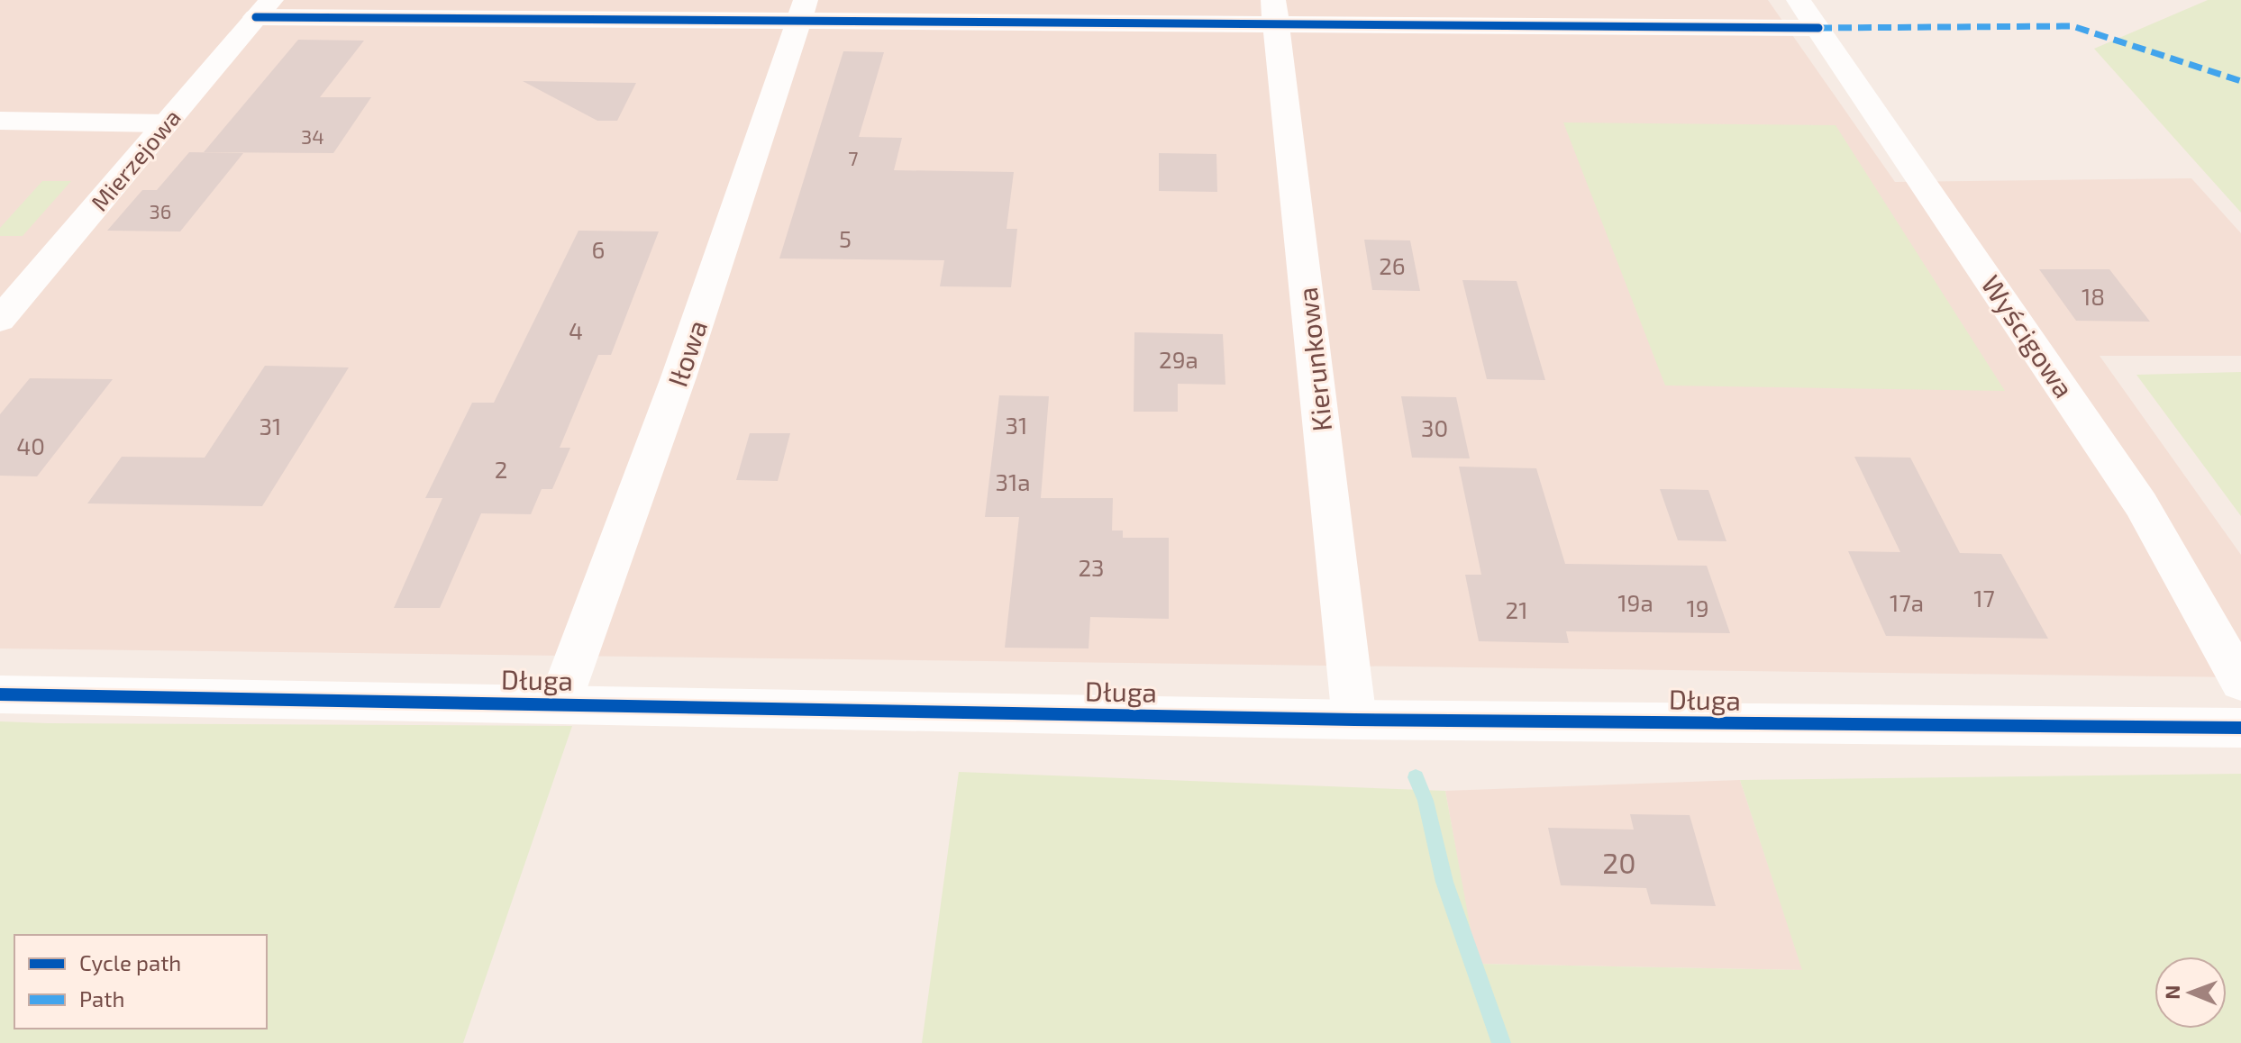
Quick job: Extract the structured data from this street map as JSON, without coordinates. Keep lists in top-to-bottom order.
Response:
{
  "streets": {
    "street": [
      "Mierzejowa",
      "Wyścigowa",
      "Iłowa",
      "Kierunkowa",
      "Długa"
    ]
  },
  "crossings": [
    ["Iłowa", "Długa"],
    ["Kierunkowa", "Długa"]
  ],
  "house_numbers": [
    "34",
    "7",
    "36",
    "5",
    "6",
    "26",
    "18",
    "4",
    "29a",
    "31",
    "31",
    "30",
    "40",
    "2",
    "31a",
    "23",
    "17",
    "19a",
    "17a",
    "19",
    "21",
    "20"
  ],
  "legend": ["Cycle path", "Path"],
  "north": "left"
}
